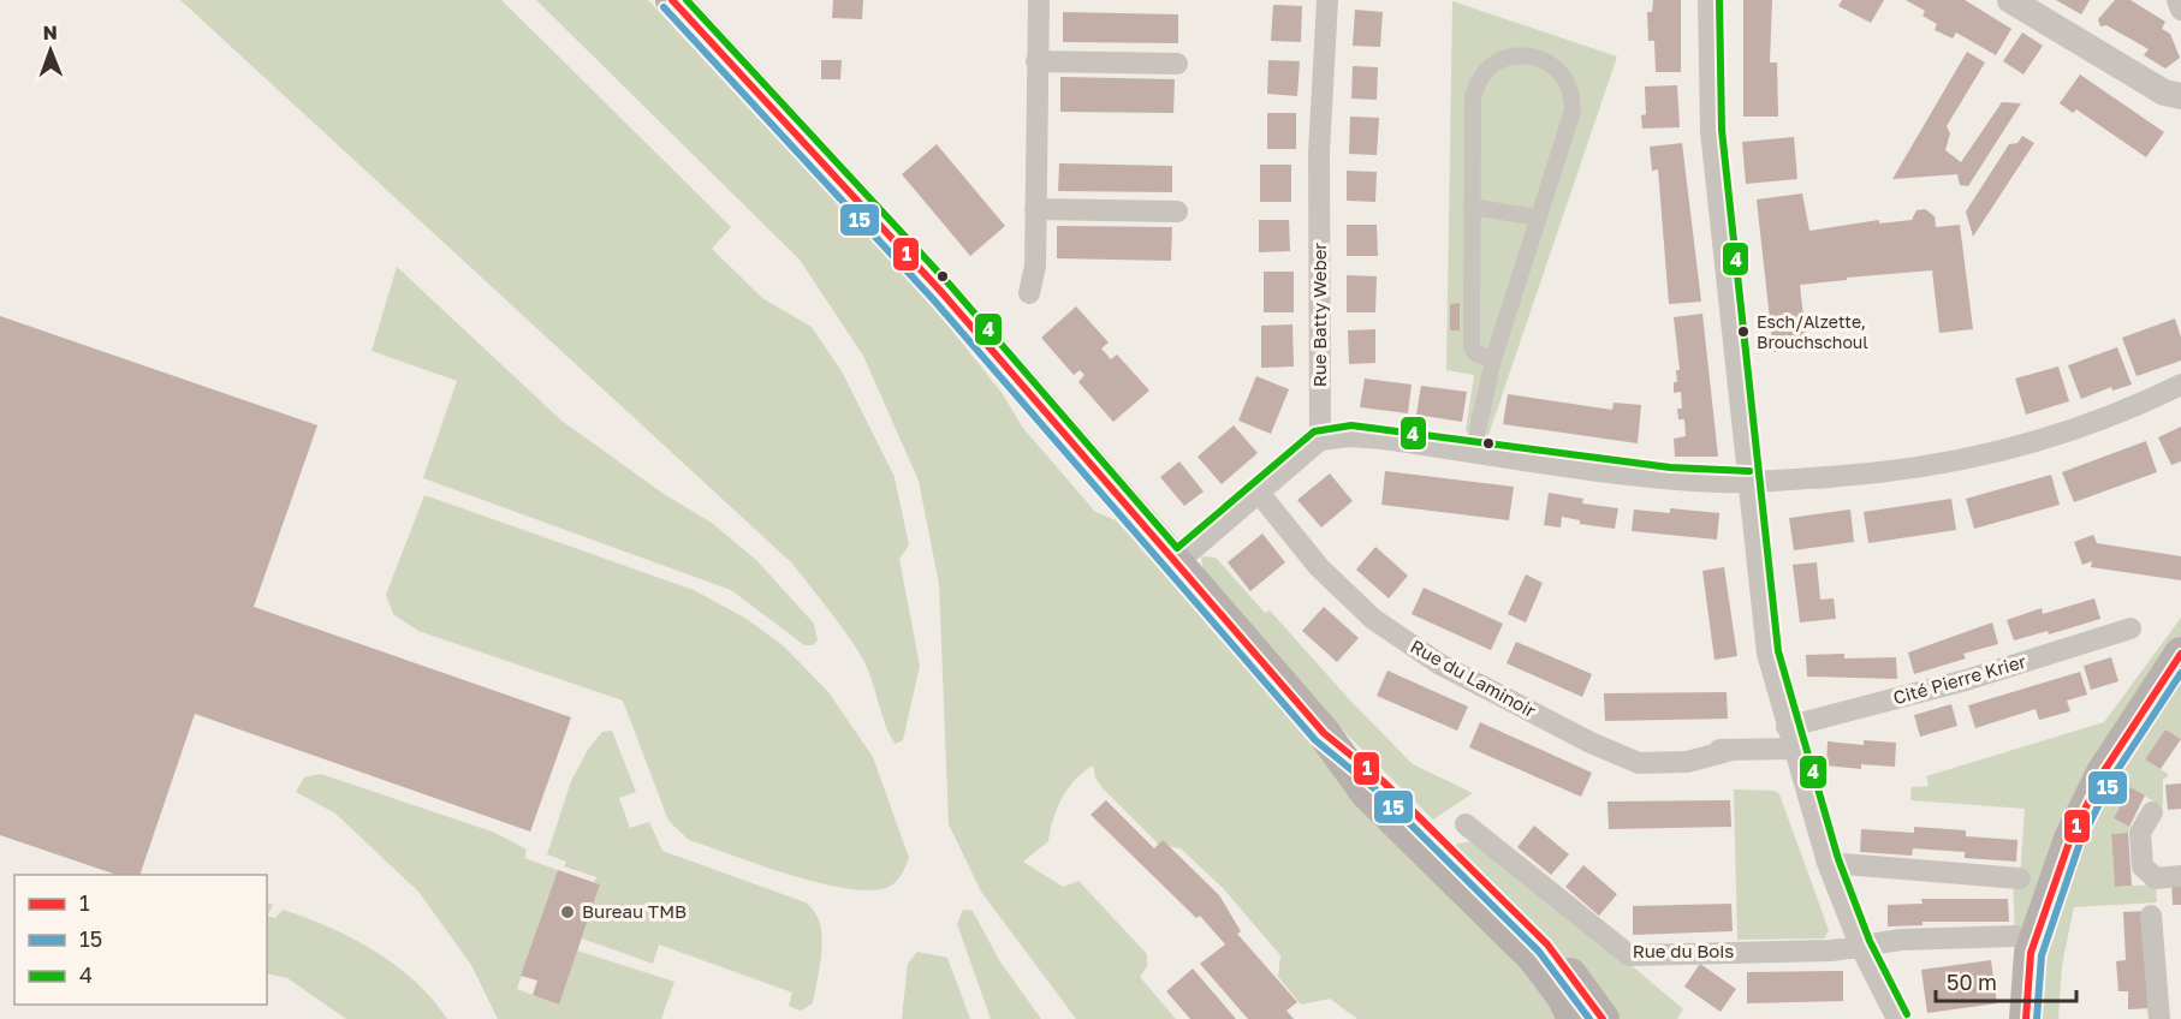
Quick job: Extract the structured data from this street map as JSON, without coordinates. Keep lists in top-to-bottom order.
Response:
{
  "streets": {
    "street": [
      "Rue Batty Weber",
      "Rue du Laminoir",
      "Cité Pierre Krier",
      "Rue du Bois"
    ]
  },
  "crossings": [
    ["Rue du Laminoir", "Cité Pierre Krier"]
  ],
  "places": ["Esch/Alzette, Brouchschoul", "Bureau TMB"],
  "lines": ["transit line 1", "transit line 4", "transit line 15"],
  "legend": ["1", "15", "4"],
  "scale_bar": "50 m",
  "north": "top"
}
